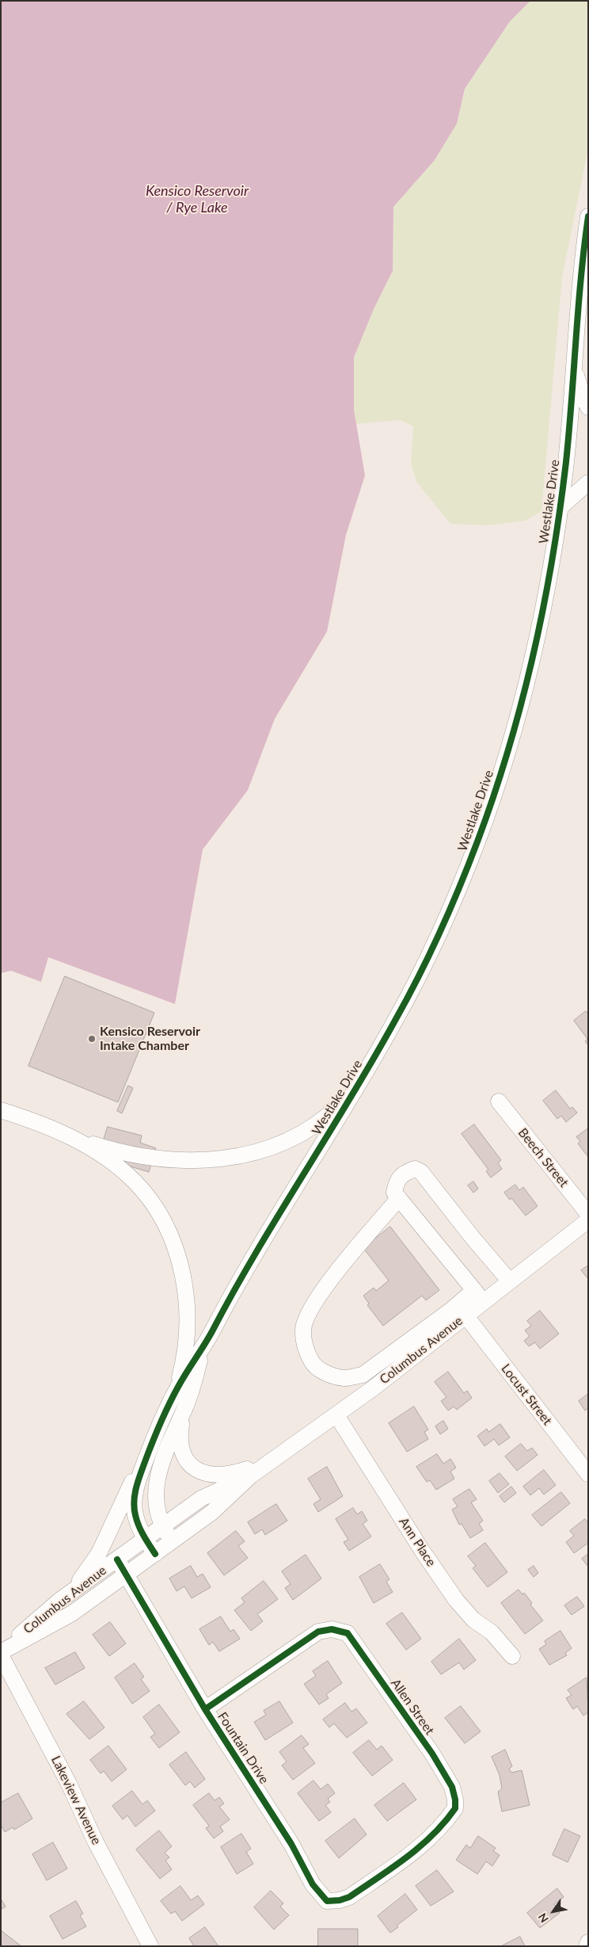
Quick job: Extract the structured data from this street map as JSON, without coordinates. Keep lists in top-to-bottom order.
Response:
{
  "streets": {
    "street": [
      "Westlake Drive",
      "Beech Street",
      "Columbus Avenue",
      "Locust Street",
      "Ann Place",
      "Allen Street",
      "Fountain Drive",
      "Lakeview Avenue"
    ]
  },
  "crossings": [
    ["Columbus Avenue", "Locust Street"],
    ["Columbus Avenue", "Ann Place"],
    ["Columbus Avenue", "Fountain Drive"],
    ["Allen Street", "Fountain Drive"]
  ],
  "water": ["Kensico Reservoir / Rye Lake"],
  "places": ["Kensico Reservoir Intake Chamber"],
  "north": "bottom left"
}
